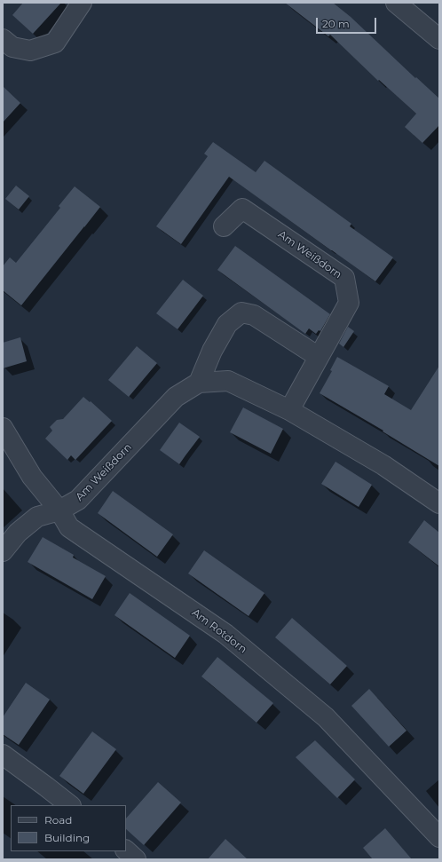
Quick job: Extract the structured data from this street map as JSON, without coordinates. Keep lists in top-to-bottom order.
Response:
{
  "streets": {
    "street": ["Am Weißdorn", "Am Rotdorn"]
  },
  "crossings": [
    ["Am Weißdorn", "Am Rotdorn"]
  ],
  "legend": ["Road", "Building"],
  "scale_bar": "20 m"
}
